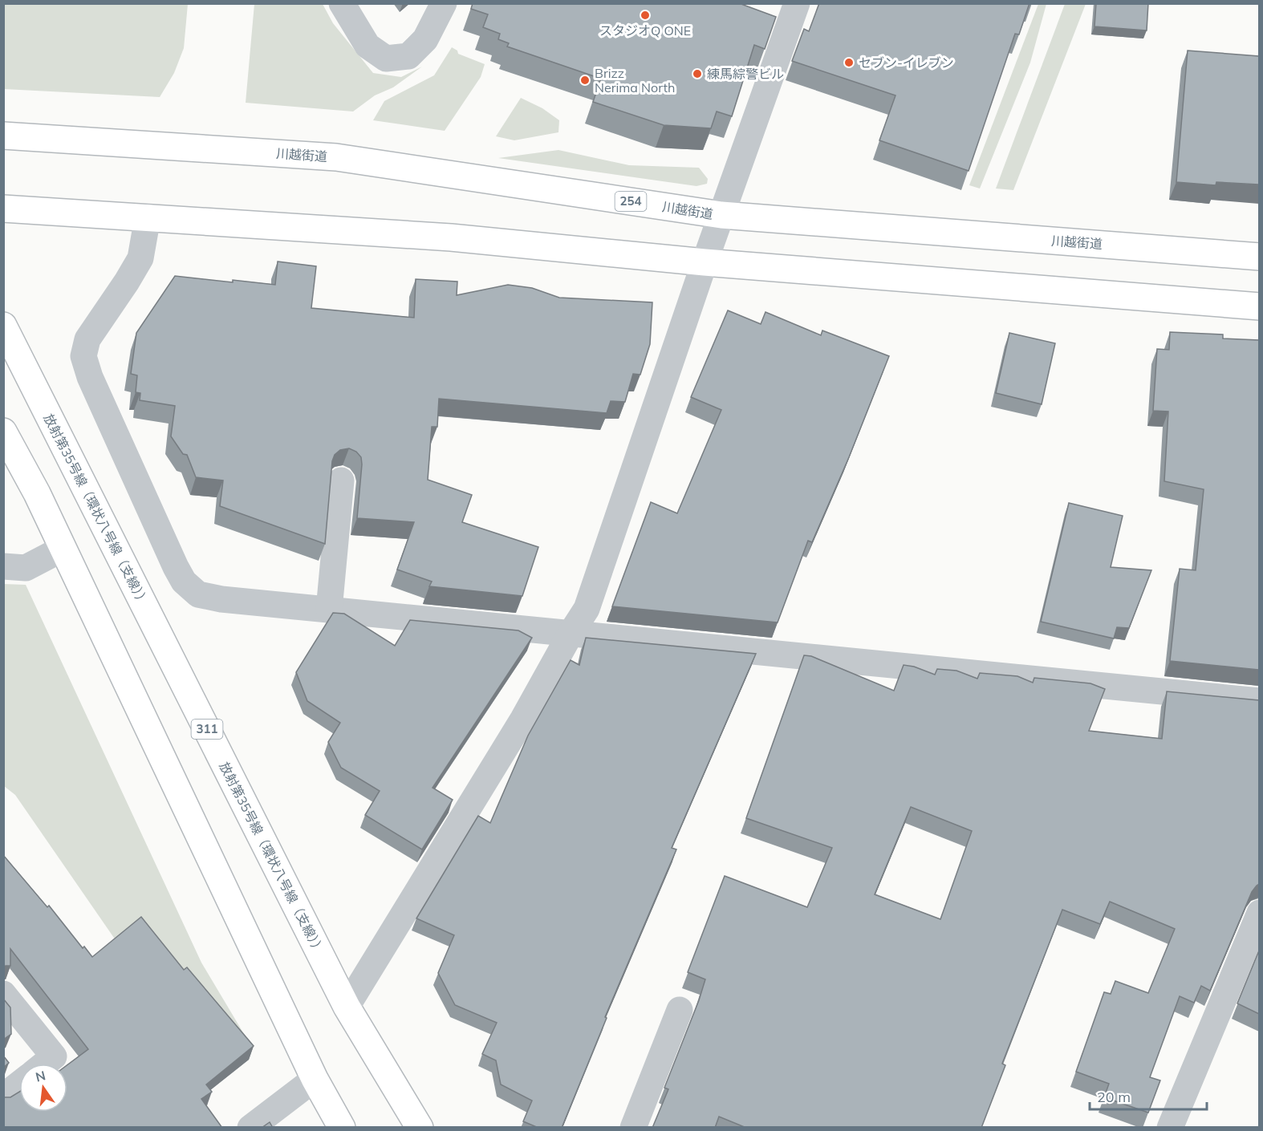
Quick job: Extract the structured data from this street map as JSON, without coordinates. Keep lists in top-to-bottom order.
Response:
{
  "streets": {
    "main road": [
      "川越街道",
      "254",
      "放射第35号線（環状八号線（支線））",
      "311"
    ]
  },
  "places": [
    "スタジオQ ONE",
    "セブン-イレブン",
    "練馬綜警ビル",
    "Brizz Nerima North"
  ],
  "scale_bar": "20 m",
  "north": "top"
}
